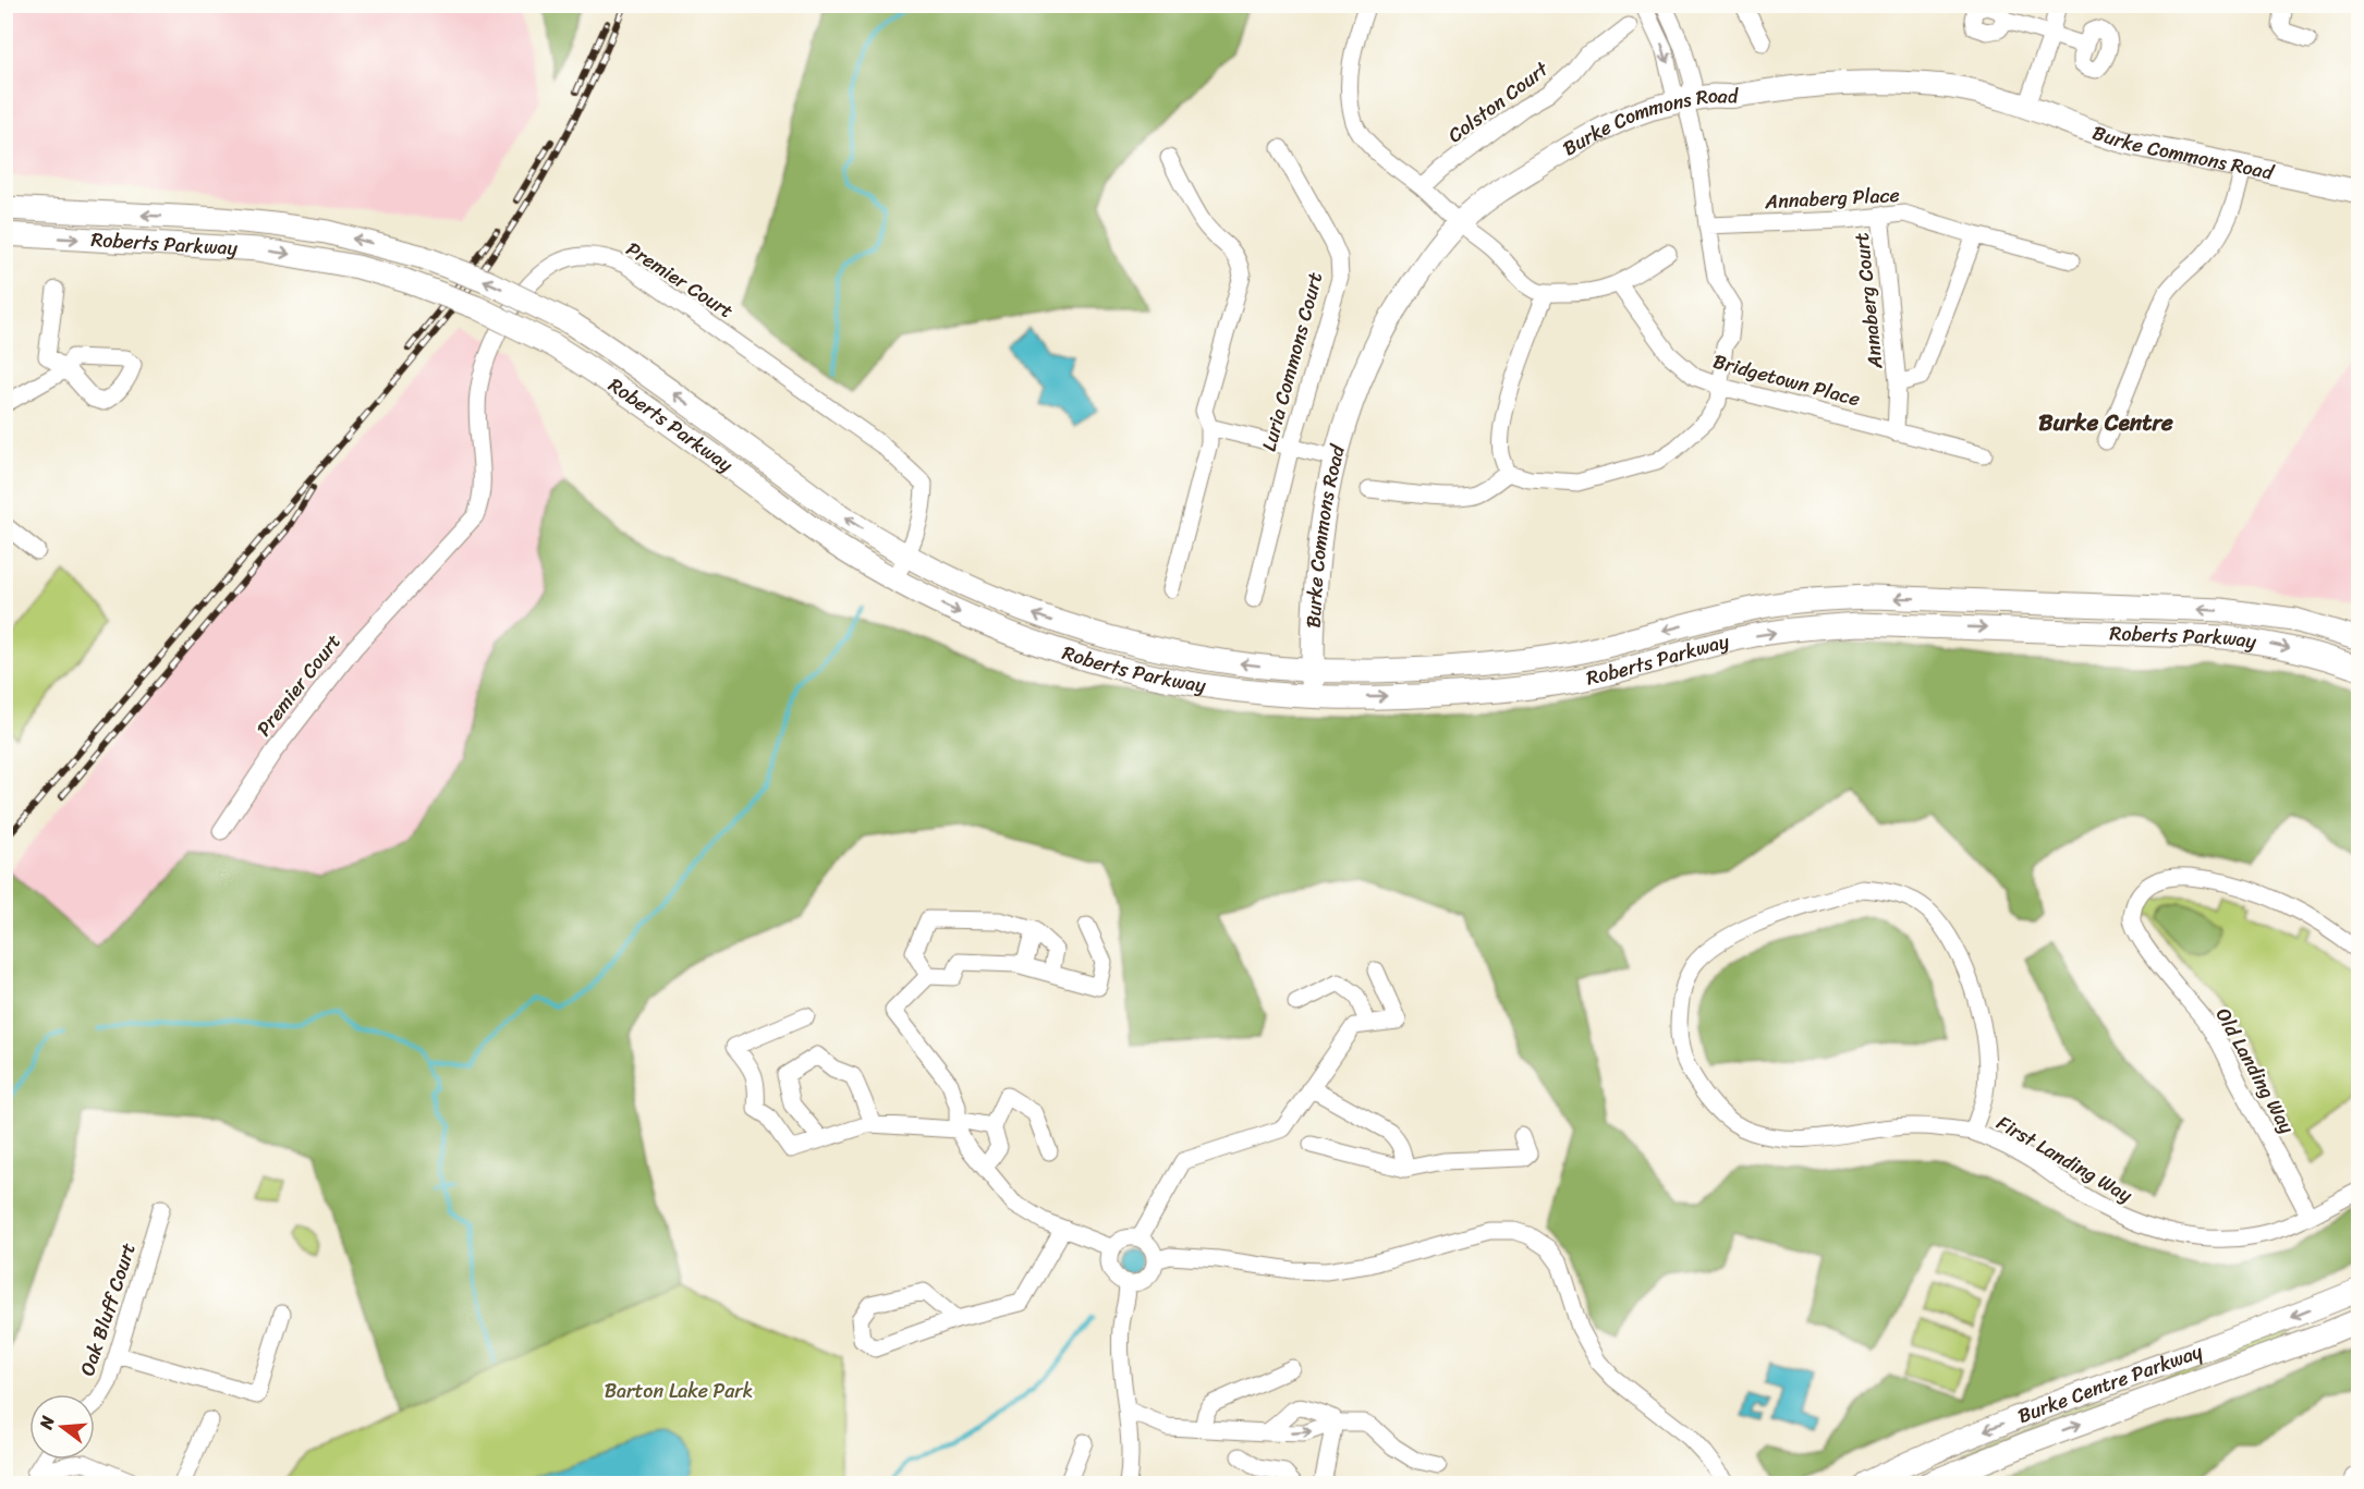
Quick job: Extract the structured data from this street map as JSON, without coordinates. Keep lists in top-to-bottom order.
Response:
{
  "streets": {
    "main road": ["Burke Commons Road", "Roberts Parkway", "Burke Centre Parkway"],
    "street": [
      "Colston Court",
      "Annaberg Place",
      "Premier Court",
      "Annaberg Court",
      "Luria Commons Court",
      "Bridgetown Place",
      "Old Landing Way",
      "First Landing Way",
      "Oak Bluff Court"
    ]
  },
  "crossings": [
    ["Burke Commons Road", "Roberts Parkway"],
    ["Annaberg Place", "Annaberg Court"],
    ["Roberts Parkway", "Premier Court"],
    ["Annaberg Court", "Bridgetown Place"],
    ["Old Landing Way", "First Landing Way"]
  ],
  "districts": ["Burke Centre"],
  "parks": ["Barton Lake Park"],
  "north": "left"
}
